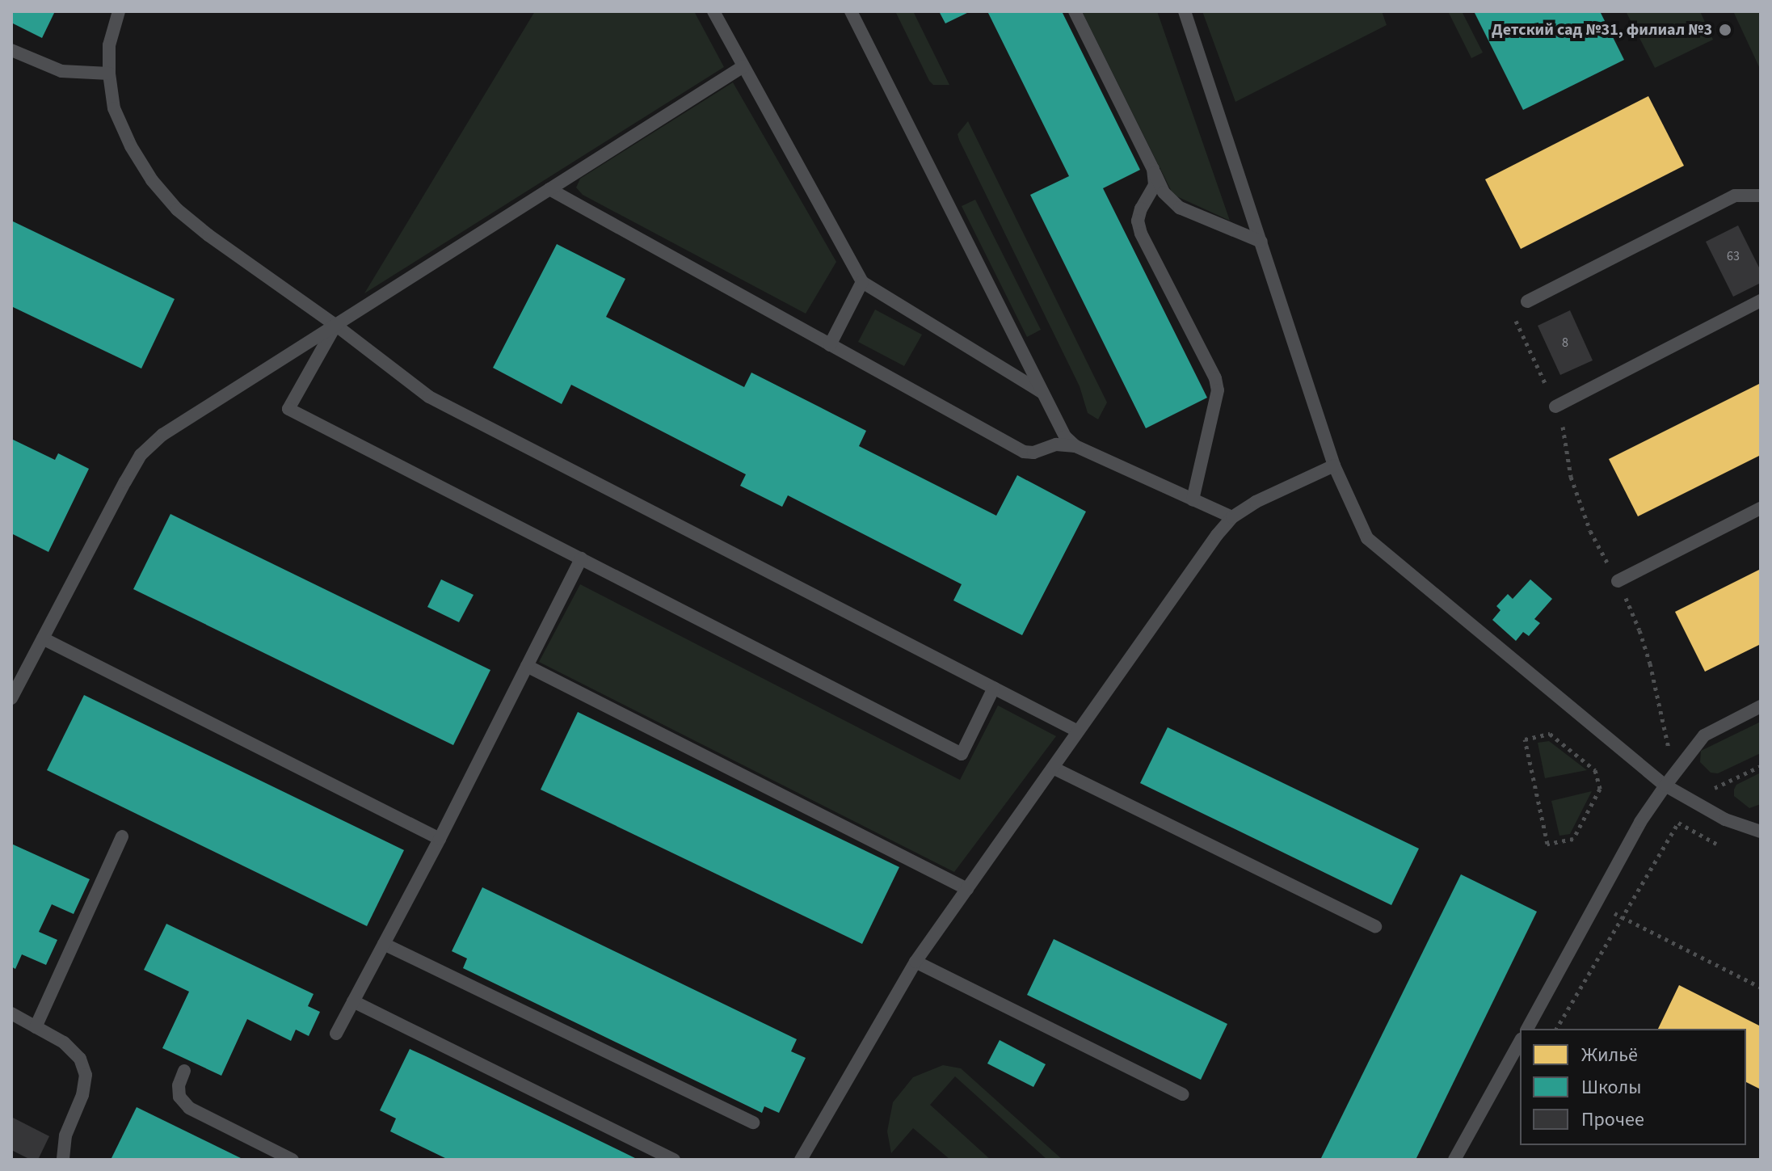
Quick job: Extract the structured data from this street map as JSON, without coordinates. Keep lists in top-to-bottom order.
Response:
{
  "places": ["Детский сад №31, филиал №3"],
  "house_numbers": ["63", "8"],
  "legend": ["Жильё", "Школы", "Прочее"]
}
